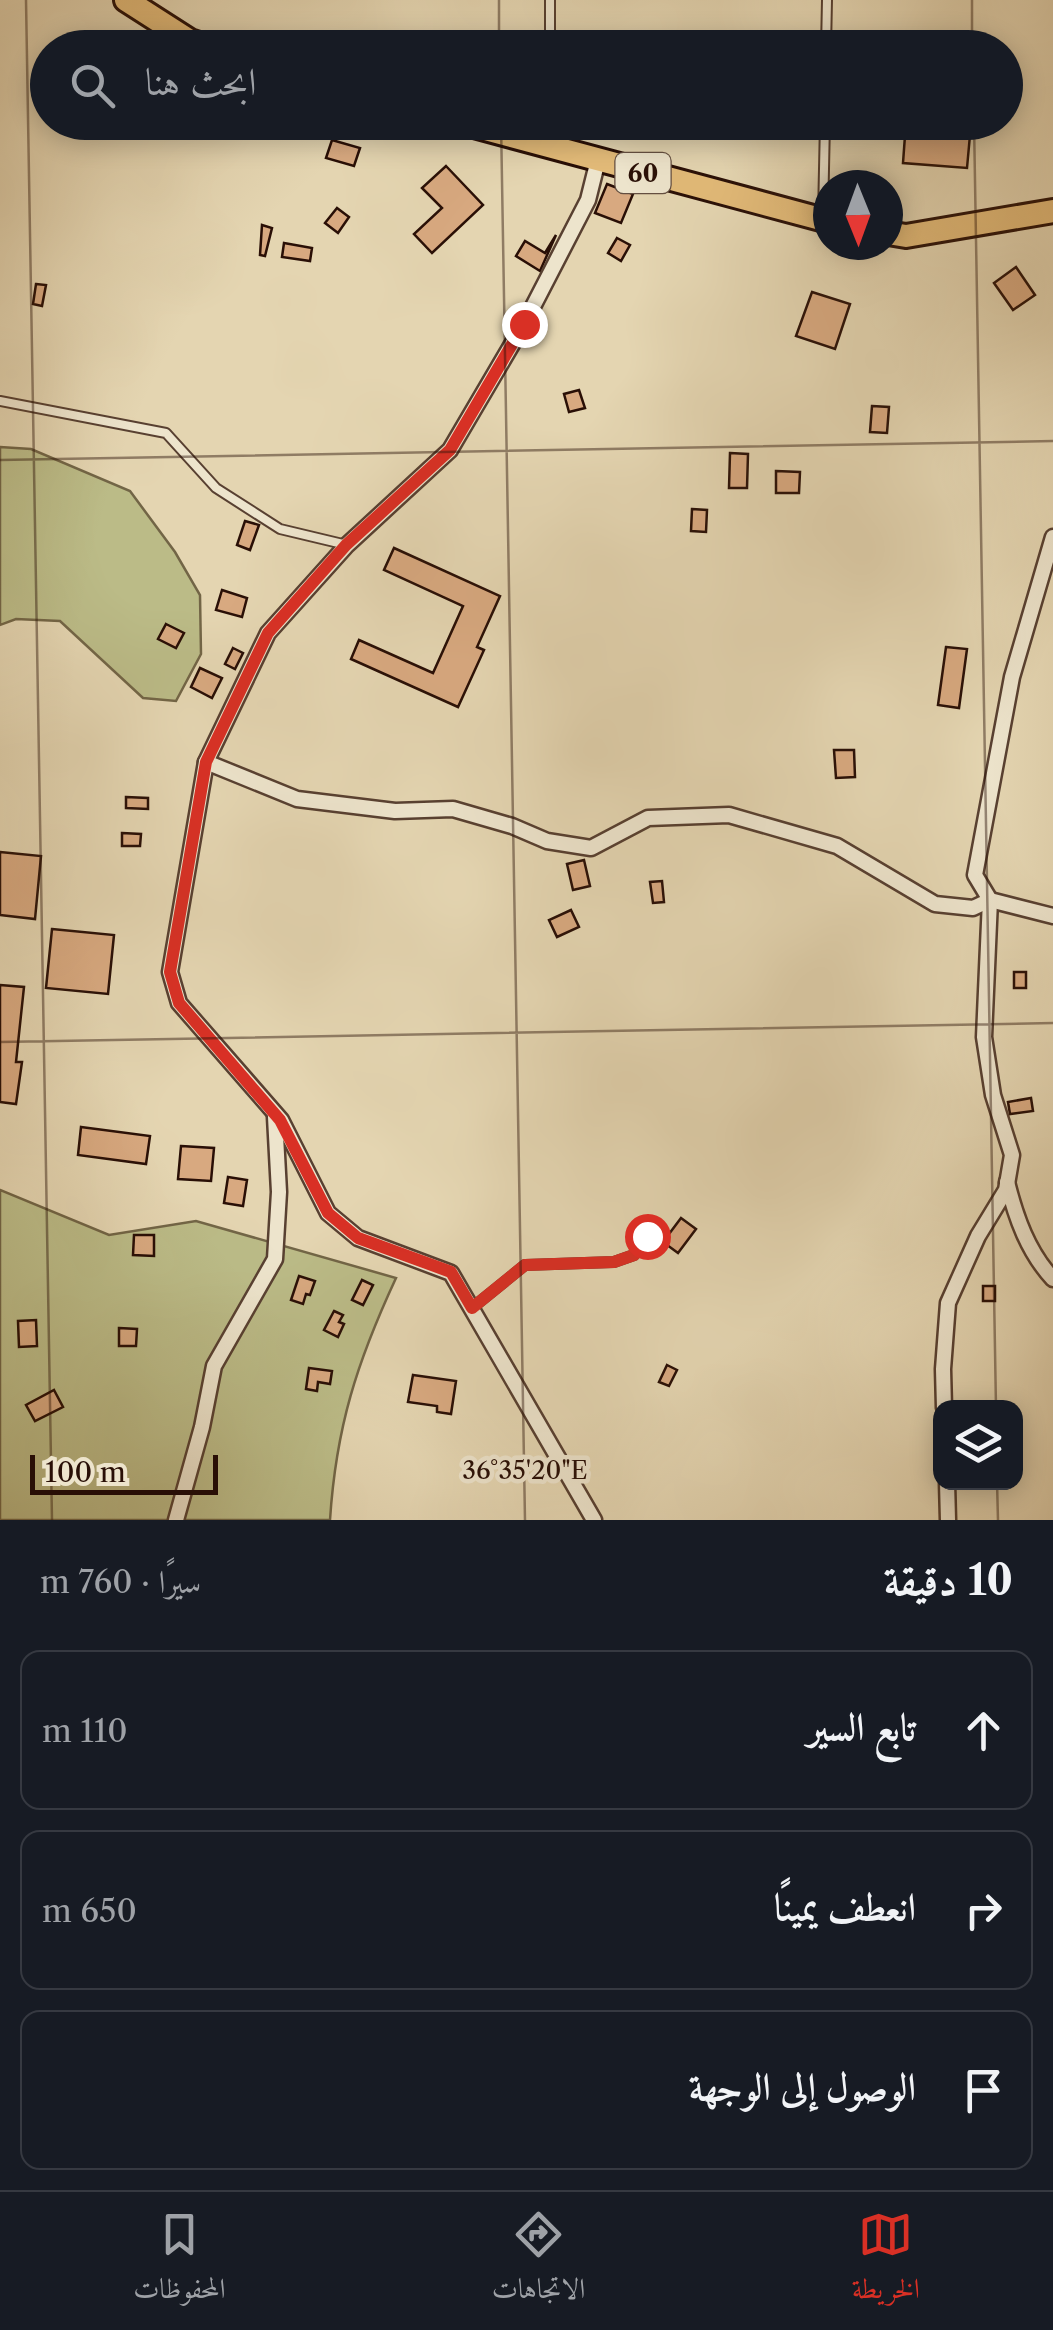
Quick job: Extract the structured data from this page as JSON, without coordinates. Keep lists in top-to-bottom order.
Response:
{
  "streets": {
    "main road": ["60"]
  },
  "scale_bar": "100 m",
  "north": "bottom",
  "page": {
    "search": "ابحث هنا",
    "scale": "100 m",
    "heading": ["10 دقيقة", "سيرًا · 760 m"],
    "list": [
      ["تابع السير", "110 m"],
      ["انعطف يمينًا", "650 m"],
      "الوصول إلى الوجهة"
    ],
    "nav": ["الخريطة", "الاتجاهات", "المحفوظات"]
  },
  "coordinates": ["36°35'20\"E"]
}
